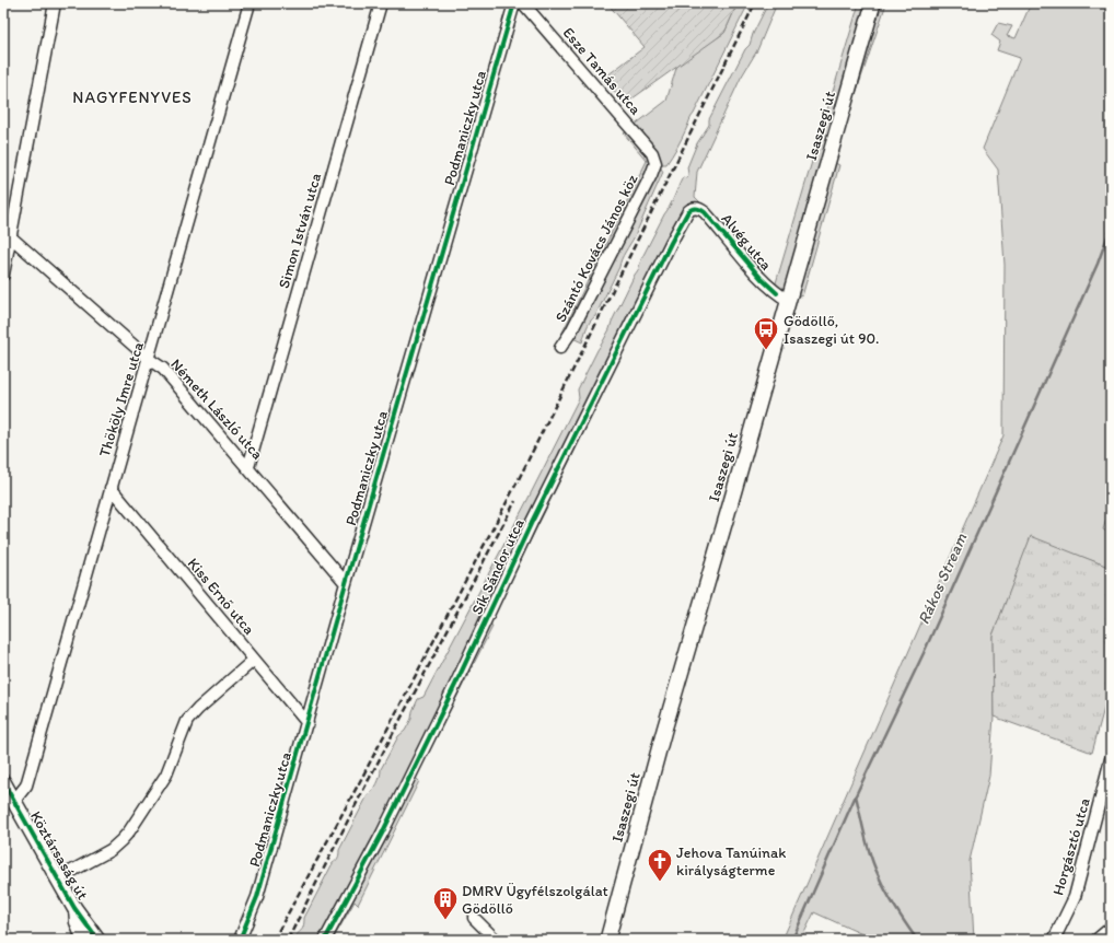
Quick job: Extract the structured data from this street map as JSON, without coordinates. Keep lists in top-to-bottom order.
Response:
{
  "streets": {
    "main road": ["Isaszegi út", "Köztársaság út"],
    "street": [
      "Esze Tamás utca",
      "Podmaniczky utca",
      "Simon István utca",
      "Alvég utca",
      "Szántó Kovács János köz",
      "Thököly Imre utca",
      "Németh László utca",
      "Sík Sándor utca",
      "Kiss Ernő utca",
      "Horgásztó utca"
    ]
  },
  "crossings": [
    ["Esze Tamás utca", "Szántó Kovács János köz"],
    ["Isaszegi út", "Alvég utca"],
    ["Podmaniczky utca", "Németh László utca"],
    ["Podmaniczky utca", "Kiss Ernő utca"],
    ["Simon István utca", "Németh László utca"],
    ["Alvég utca", "Sík Sándor utca"],
    ["Thököly Imre utca", "Németh László utca"],
    ["Thököly Imre utca", "Kiss Ernő utca"],
    ["Thököly Imre utca", "Köztársaság út"]
  ],
  "districts": ["NAGYFENYVES"],
  "water": ["Rákos Stream"],
  "places": {
    "bus stop": ["Gödöllő, Isaszegi út 90."],
    "church": ["Jehova Tanúinak királyságterme"],
    "building": ["DMRV Ügyfélszolgálat Gödöllő"]
  }
}
